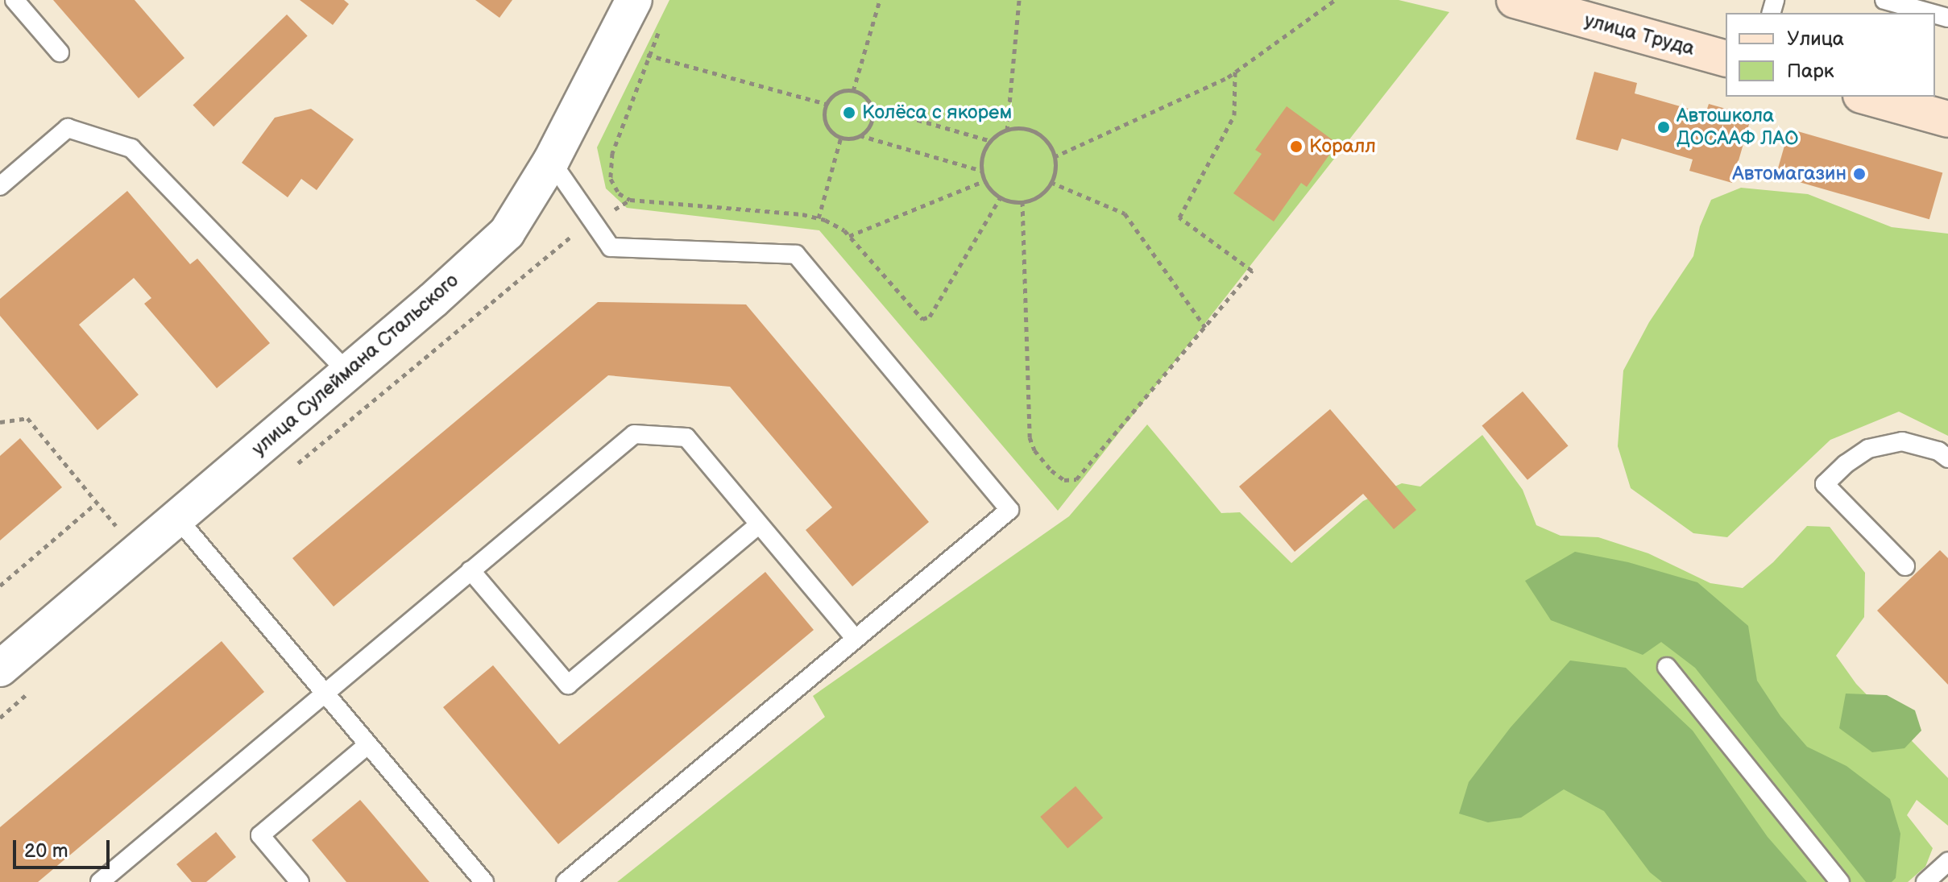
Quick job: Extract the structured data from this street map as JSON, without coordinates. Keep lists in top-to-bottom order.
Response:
{
  "streets": {
    "main road": ["улица Труда"],
    "street": ["улица Сулеймана Стальского"]
  },
  "places": [
    "Колёса с якорем",
    "Автошкола ДОСААФ ЛАО",
    "Коралл",
    "Автомагазин"
  ],
  "legend": ["Улица", "Парк"],
  "scale_bar": "20 m"
}
